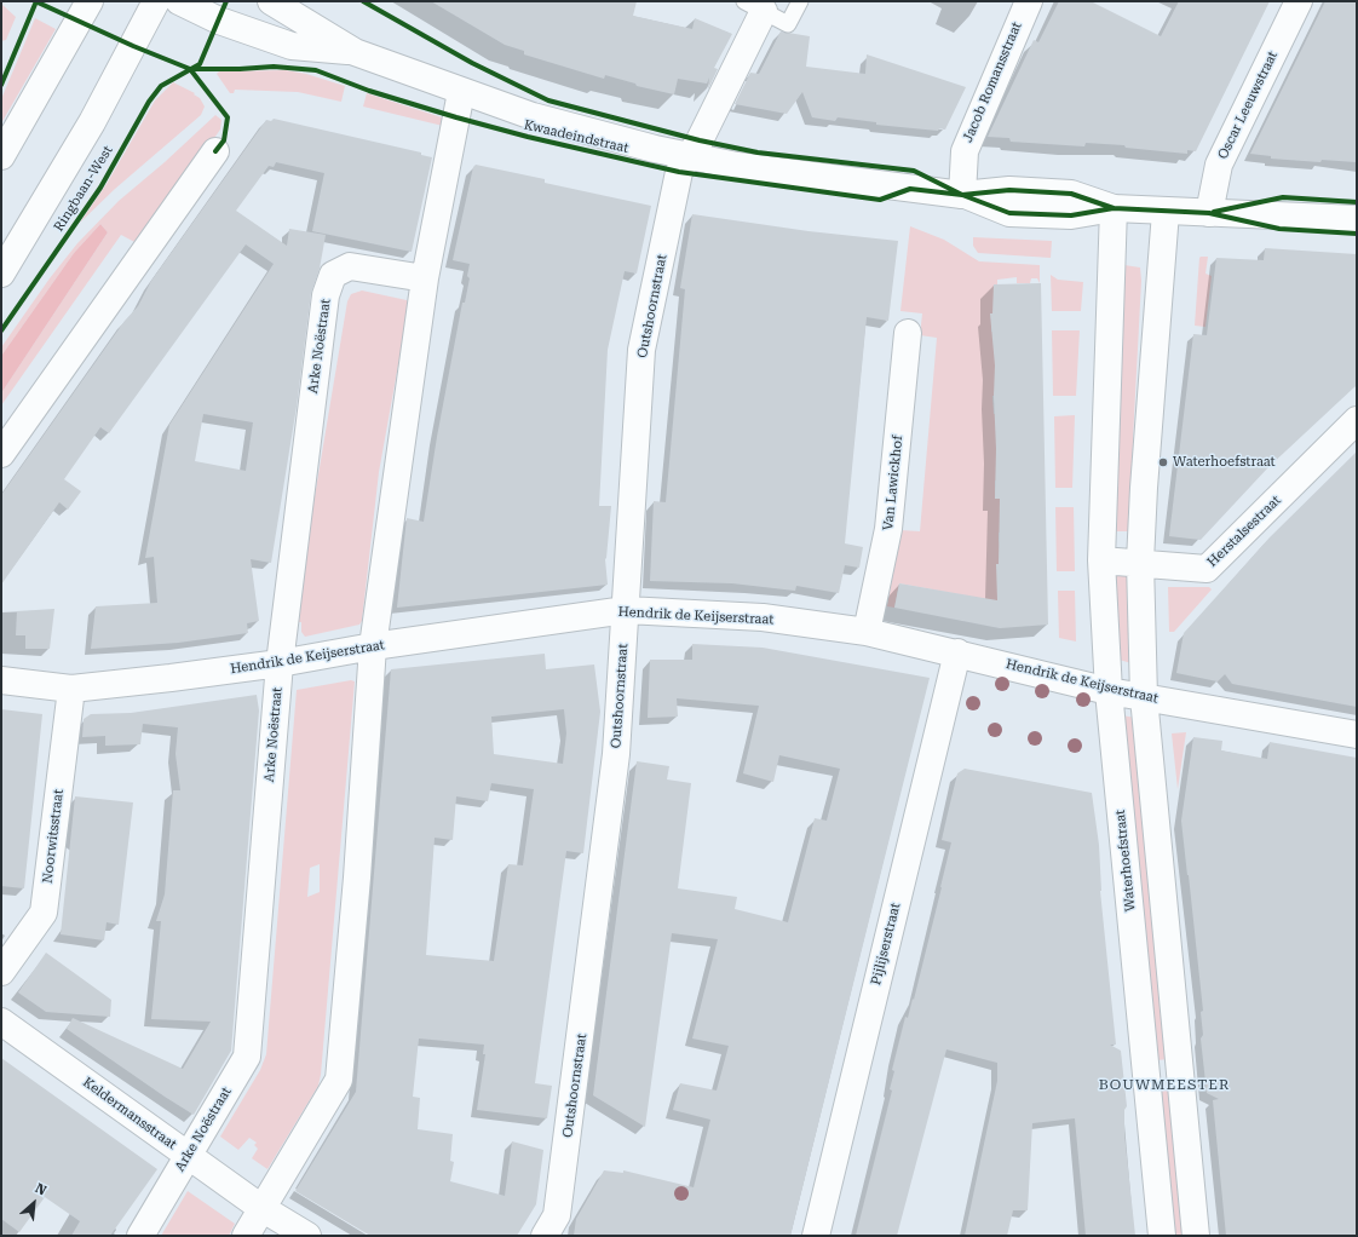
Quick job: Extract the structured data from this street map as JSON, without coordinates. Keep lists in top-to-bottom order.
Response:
{
  "streets": {
    "street": [
      "Jacob Romansstraat",
      "Oscar Leeuwstraat",
      "Kwaadeindstraat",
      "Ringbaan-West",
      "Outshoornstraat",
      "Arke Noëstraat",
      "Van Lawickhof",
      "Herstalsestraat",
      "Hendrik de Keijserstraat",
      "Noorwitsstraat",
      "Waterhoefstraat",
      "Pijlijserstraat",
      "Keldermansstraat"
    ]
  },
  "crossings": [
    ["Jacob Romansstraat", "Kwaadeindstraat"],
    ["Oscar Leeuwstraat", "Kwaadeindstraat"],
    ["Kwaadeindstraat", "Outshoornstraat"],
    ["Kwaadeindstraat", "Waterhoefstraat"],
    ["Outshoornstraat", "Hendrik de Keijserstraat"],
    ["Arke Noëstraat", "Hendrik de Keijserstraat"],
    ["Arke Noëstraat", "Keldermansstraat"],
    ["Van Lawickhof", "Hendrik de Keijserstraat"],
    ["Herstalsestraat", "Waterhoefstraat"],
    ["Hendrik de Keijserstraat", "Noorwitsstraat"],
    ["Hendrik de Keijserstraat", "Waterhoefstraat"],
    ["Hendrik de Keijserstraat", "Pijlijserstraat"]
  ],
  "districts": ["BOUWMEESTER"],
  "places": ["Waterhoefstraat"],
  "north": "top right"
}
